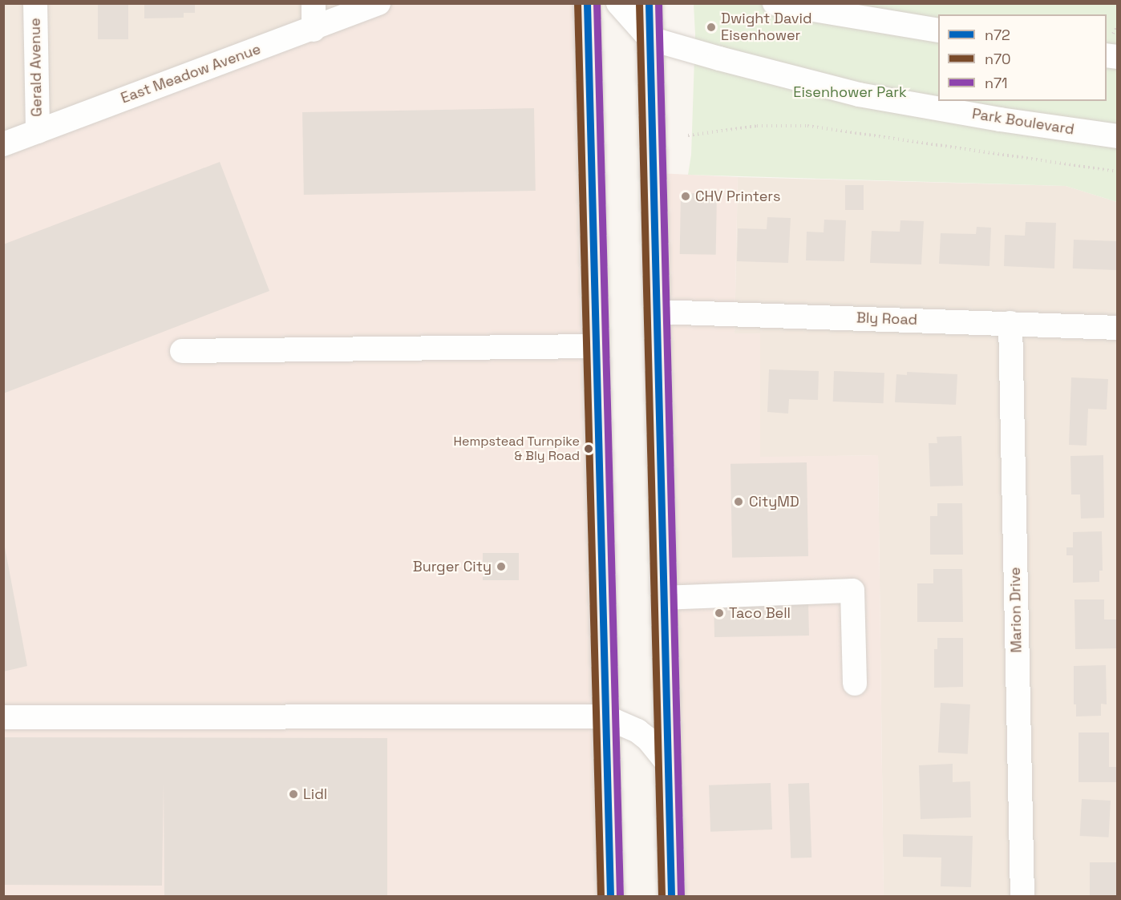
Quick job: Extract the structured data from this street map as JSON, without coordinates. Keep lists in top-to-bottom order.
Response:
{
  "streets": {
    "street": [
      "Gerald Avenue",
      "East Meadow Avenue",
      "Park Boulevard",
      "Bly Road",
      "Marion Drive"
    ]
  },
  "crossings": [
    ["Gerald Avenue", "East Meadow Avenue"],
    ["Bly Road", "Marion Drive"]
  ],
  "parks": ["Eisenhower Park"],
  "places": [
    "Dwight David Eisenhower",
    "CHV Printers",
    "Hempstead Turnpike & Bly Road",
    "CityMD",
    "Burger City",
    "Taco Bell",
    "Lidl"
  ],
  "lines": ["transit line n72", "transit line n70", "transit line n71"],
  "legend": ["n72", "n70", "n71"]
}
